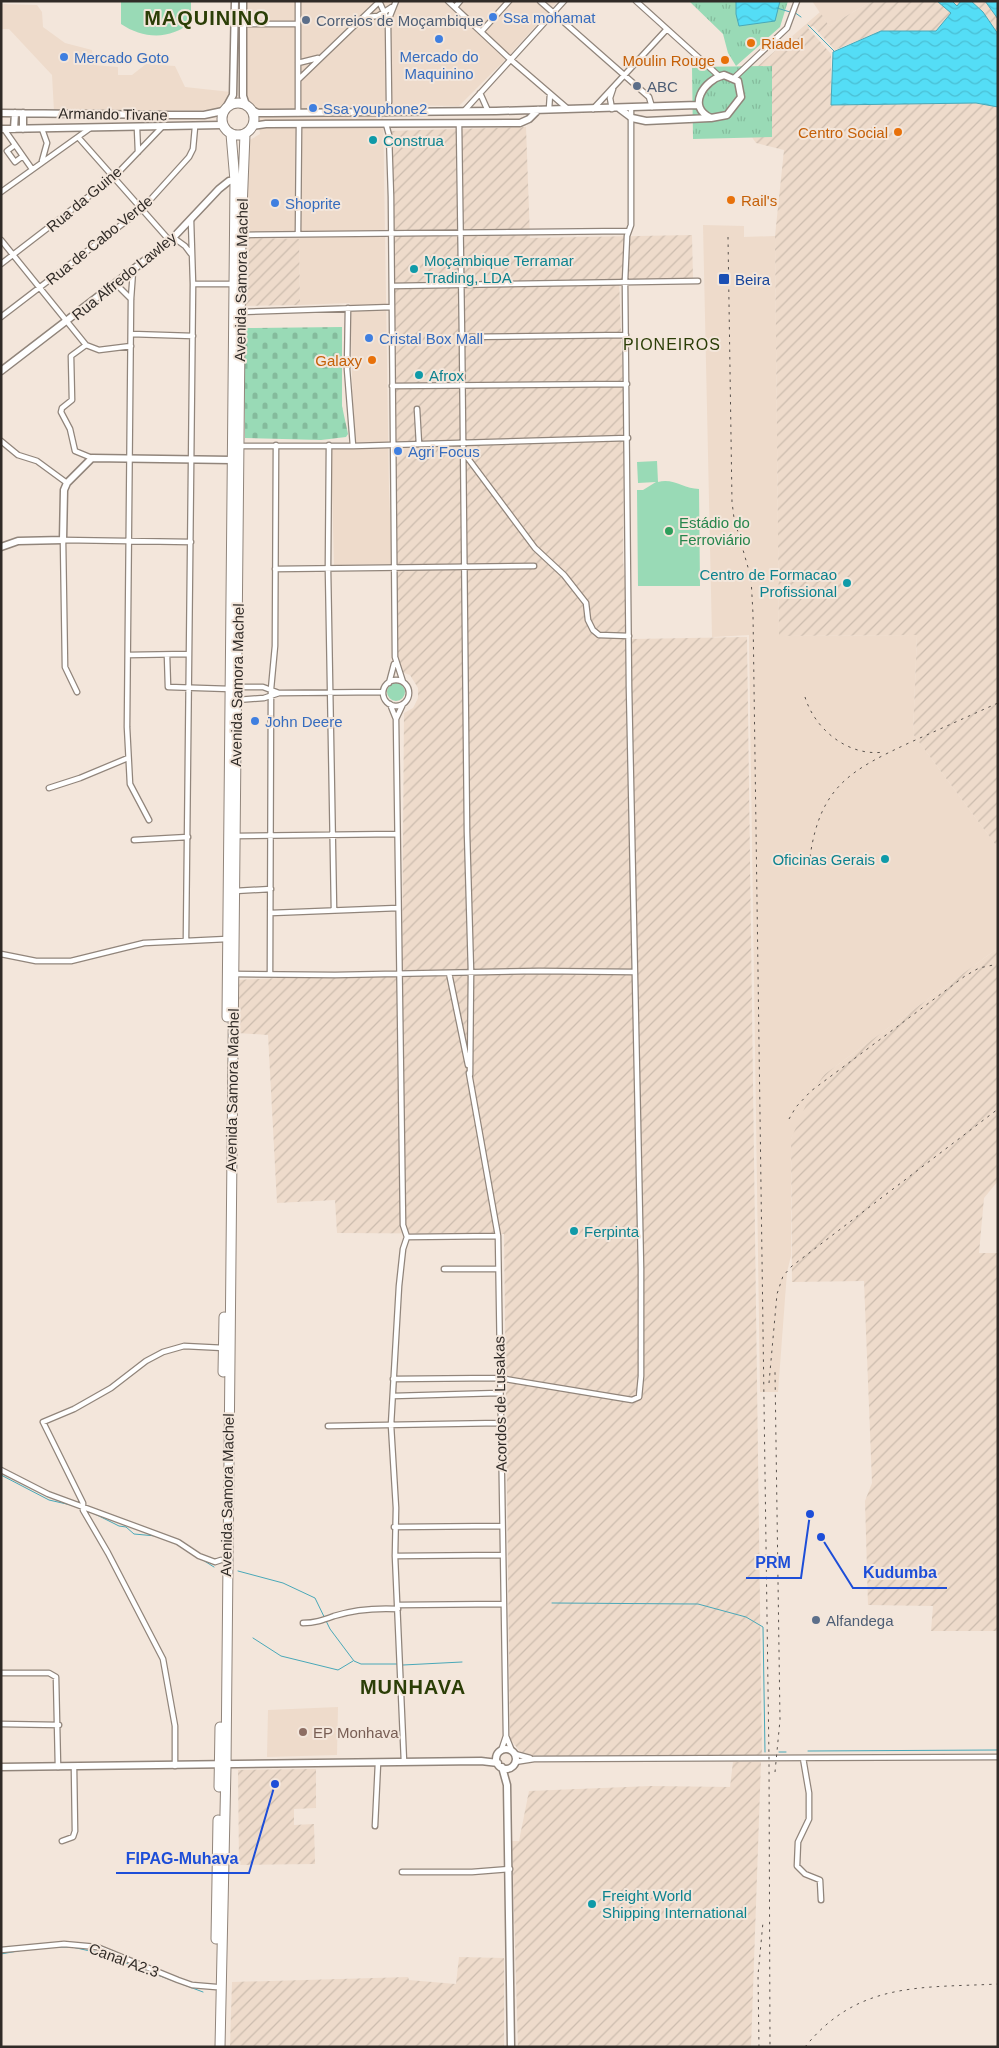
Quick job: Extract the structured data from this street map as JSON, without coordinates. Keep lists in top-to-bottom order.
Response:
{
  "streets": {
    "highway": ["Avenida Samora Machel"],
    "street": [
      "Armando Tivane",
      "Rua da Guine",
      "Rua de Cabo Verde",
      "Rua Alfredo Lawley",
      "Acordos de Lusakas",
      "Canal A2.3"
    ]
  },
  "crossings": [
    ["Armando Tivane", "Rua da Guine"],
    ["Armando Tivane", "Rua de Cabo Verde"],
    ["Armando Tivane", "Avenida Samora Machel"],
    ["Rua Alfredo Lawley", "Avenida Samora Machel"],
    ["Avenida Samora Machel", "Canal A2.3"]
  ],
  "districts": ["MAQUININO", "PIONEIROS", "MUNHAVA"],
  "places": {
    "other": [
      "Ssa mohamat",
      "Correios de Moçambique",
      "Mercado do Maquinino",
      "Riadel",
      "Mercado Goto",
      "Moulin Rouge",
      "ABC",
      "Ssa youphone2",
      "Centro Social",
      "Construa",
      "Rail's",
      "Shoprite",
      "Moçambique Terramar Trading, LDA",
      "Cristal Box Mall",
      "Galaxy",
      "Afrox",
      "Agri Focus",
      "Estádio do Ferroviário",
      "Centro de Formacao Profissional",
      "John Deere",
      "Oficinas Gerais",
      "Ferpinta",
      "PRM",
      "Kudumba",
      "Alfandega",
      "EP Monhava",
      "FIPAG-Muhava",
      "Freight World Shipping International"
    ],
    "transit": ["Beira"]
  }
}
